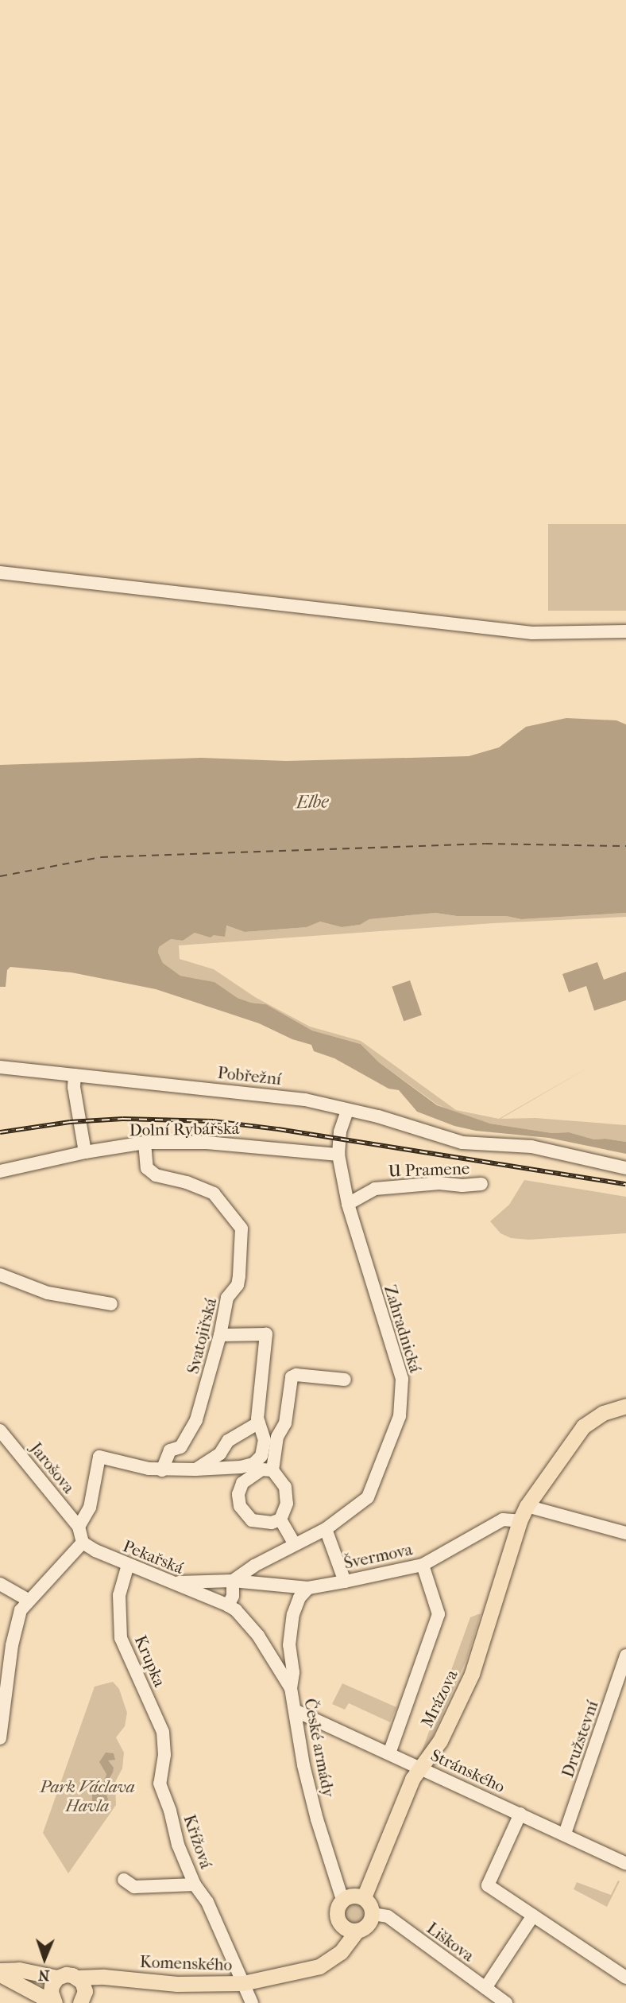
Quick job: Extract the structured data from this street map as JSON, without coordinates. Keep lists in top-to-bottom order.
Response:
{
  "streets": {
    "main road": ["Mrázova", "Komenského"],
    "street": [
      "Pobřežní",
      "Dolní Rybářská",
      "U Pramene",
      "Zahradnická",
      "Svatojiřská",
      "Jarošova",
      "Švermova",
      "Pekařská",
      "Krupka",
      "Družstevní",
      "České armády",
      "Stránského",
      "Křížová",
      "Liškova"
    ]
  },
  "crossings": [
    ["Pobřežní", "Zahradnická"],
    ["Dolní Rybářská", "Zahradnická"],
    ["Dolní Rybářská", "Svatojiřská"],
    ["U Pramene", "Zahradnická"],
    ["Zahradnická", "Švermova"],
    ["Švermova", "Pekařská"],
    ["Švermova", "Mrázova"],
    ["Pekařská", "Krupka"],
    ["Pekařská", "České armády"],
    ["Krupka", "Křížová"],
    ["Mrázova", "České armády"],
    ["Mrázova", "Stránského"],
    ["Mrázova", "Liškova"],
    ["Mrázova", "Komenského"],
    ["Družstevní", "Stránského"],
    ["České armády", "Stránského"],
    ["České armády", "Liškova"],
    ["České armády", "Komenského"],
    ["Křížová", "Komenského"],
    ["Liškova", "Komenského"]
  ],
  "water": ["Elbe"],
  "parks": ["Park Václava Havla"],
  "north": "bottom"
}
